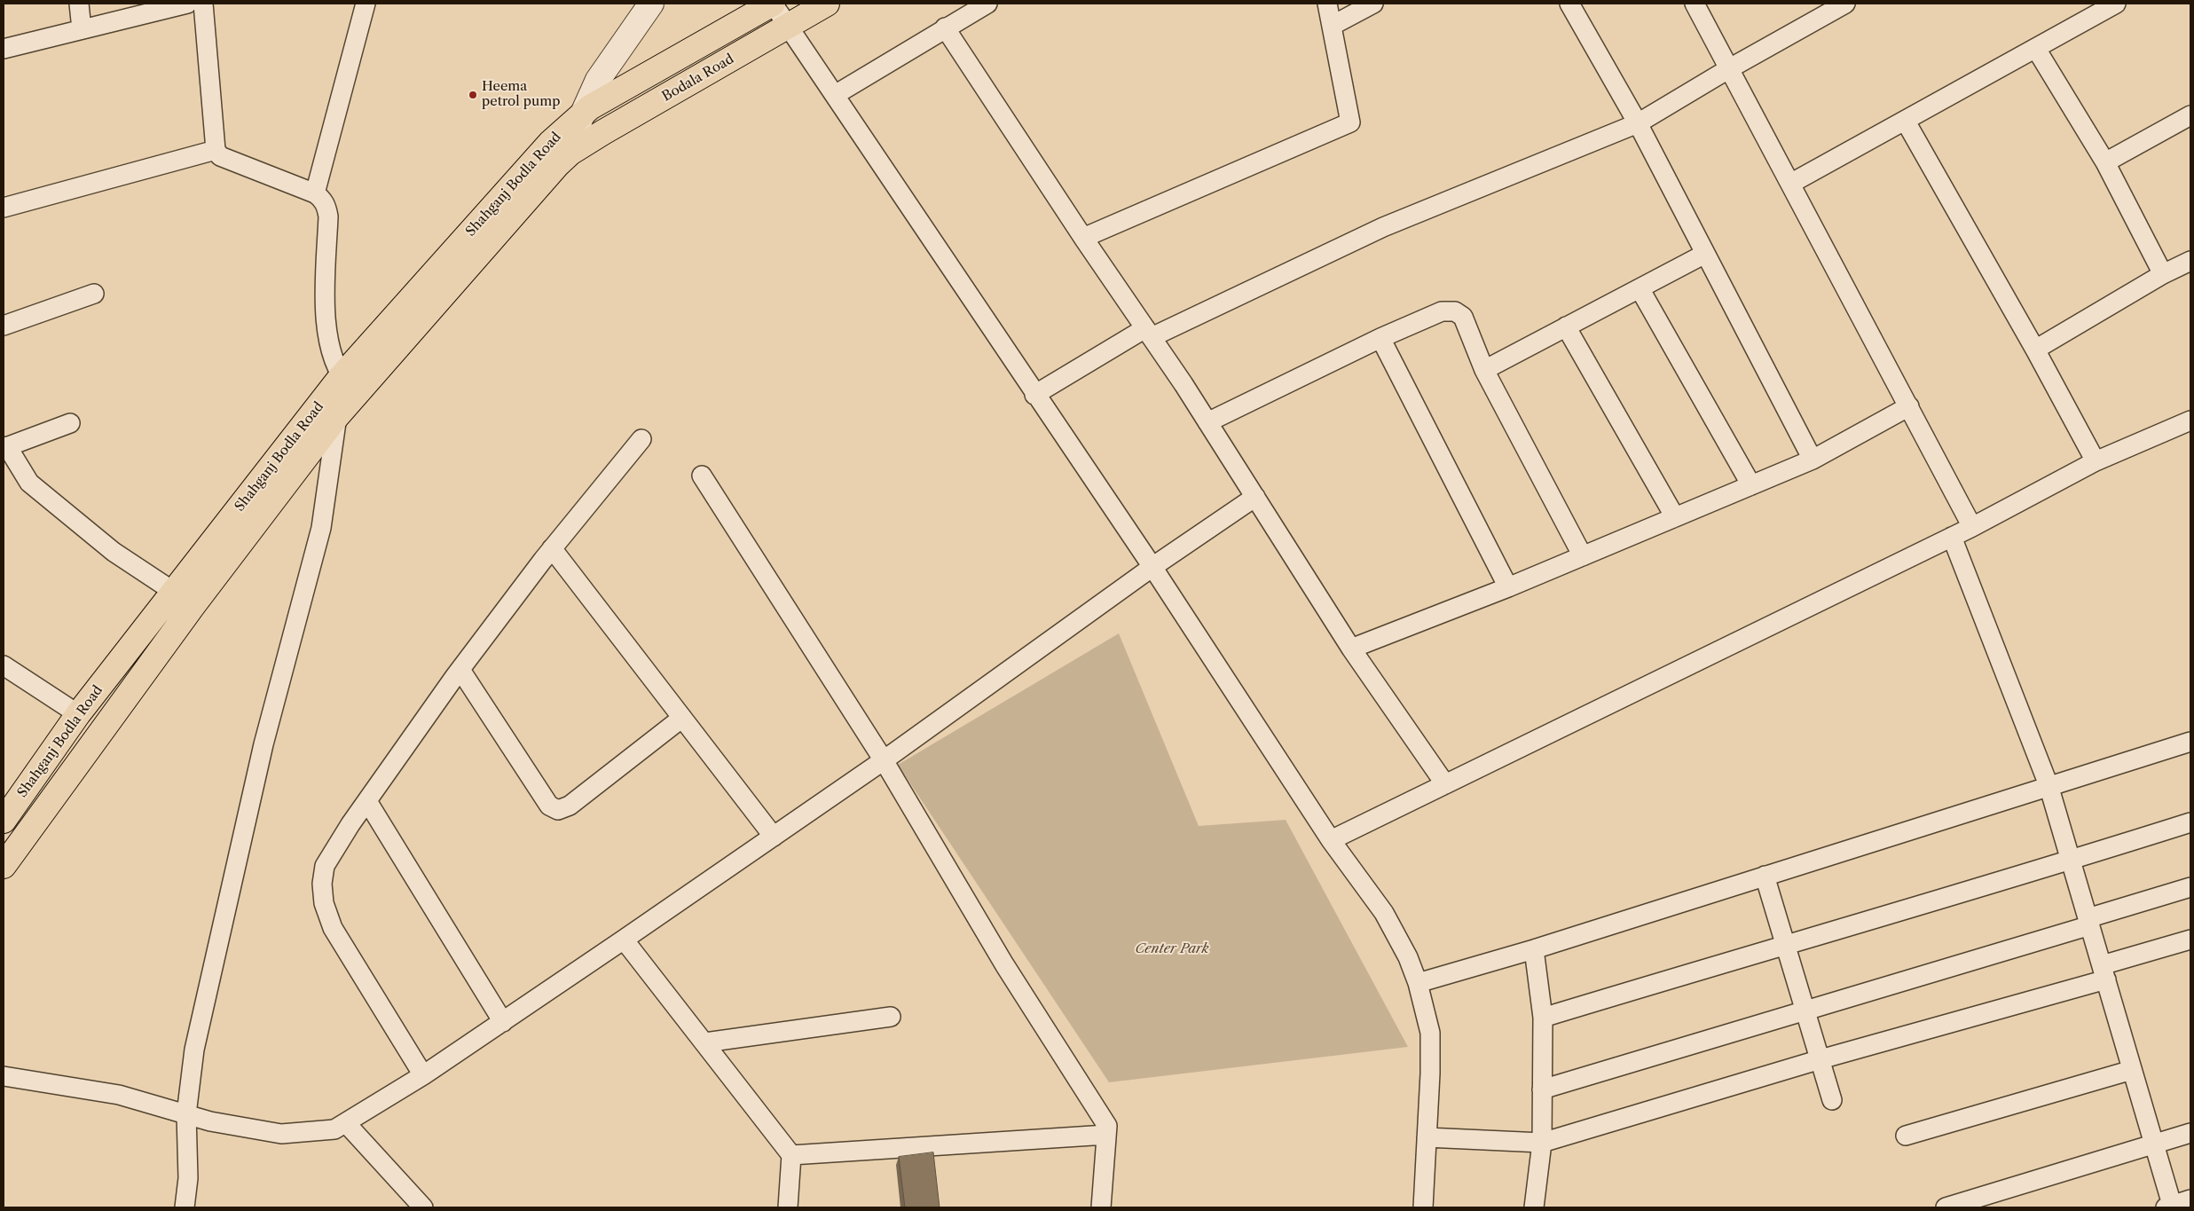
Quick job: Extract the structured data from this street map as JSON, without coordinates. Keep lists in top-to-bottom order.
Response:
{
  "streets": {
    "main road": ["Bodala Road", "Shahganj Bodla Road"]
  },
  "crossings": [
    ["Bodala Road", "Shahganj Bodla Road"]
  ],
  "parks": ["Center Park"],
  "places": ["Heema petrol pump"]
}
